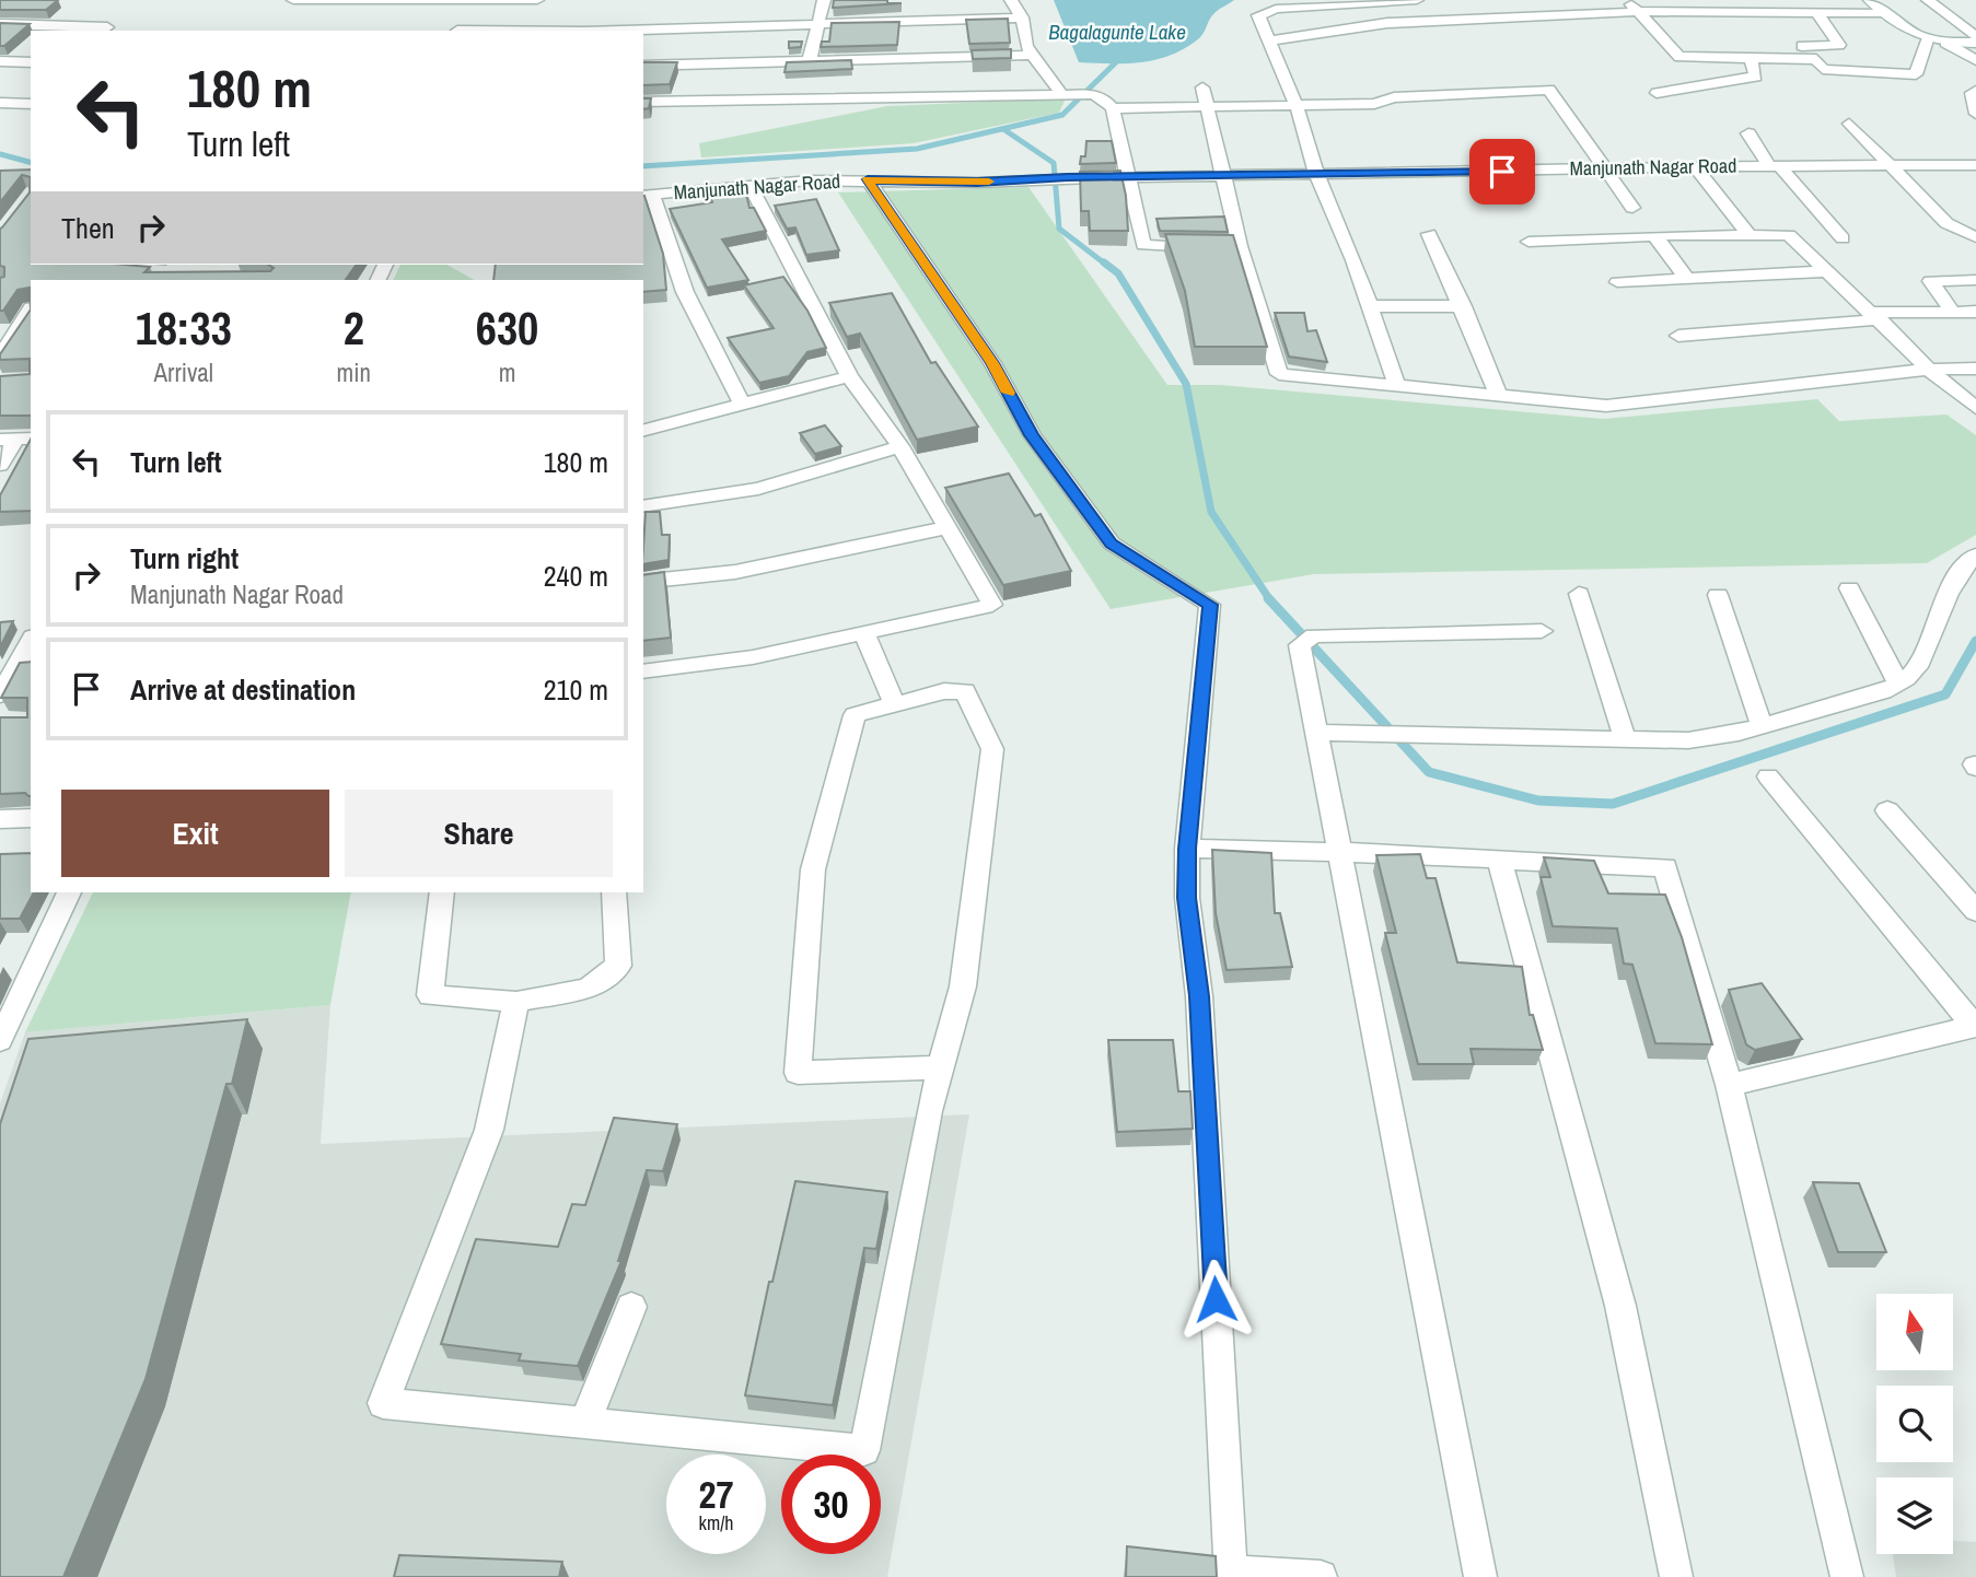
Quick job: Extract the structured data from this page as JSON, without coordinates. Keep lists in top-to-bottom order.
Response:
{
  "streets": {
    "street": ["Manjunath Nagar Road"]
  },
  "water": ["Bagalagunte Lake"],
  "north": "top",
  "page": {
    "turn": ["180 m", "Turn left"],
    "then": "Then",
    "eta": [
      "18:33",
      "Arrival",
      "2",
      "min",
      "630",
      "m"
    ],
    "list": [
      {
        "name": "Turn left",
        "value": "180 m"
      },
      {
        "name": "Turn right",
        "note": "Manjunath Nagar Road",
        "value": "240 m"
      },
      {
        "name": "Arrive at destination",
        "value": "210 m"
      }
    ],
    "buttons": ["Exit", "Share"],
    "speed": "27 km/h",
    "limit": "30"
  }
}
